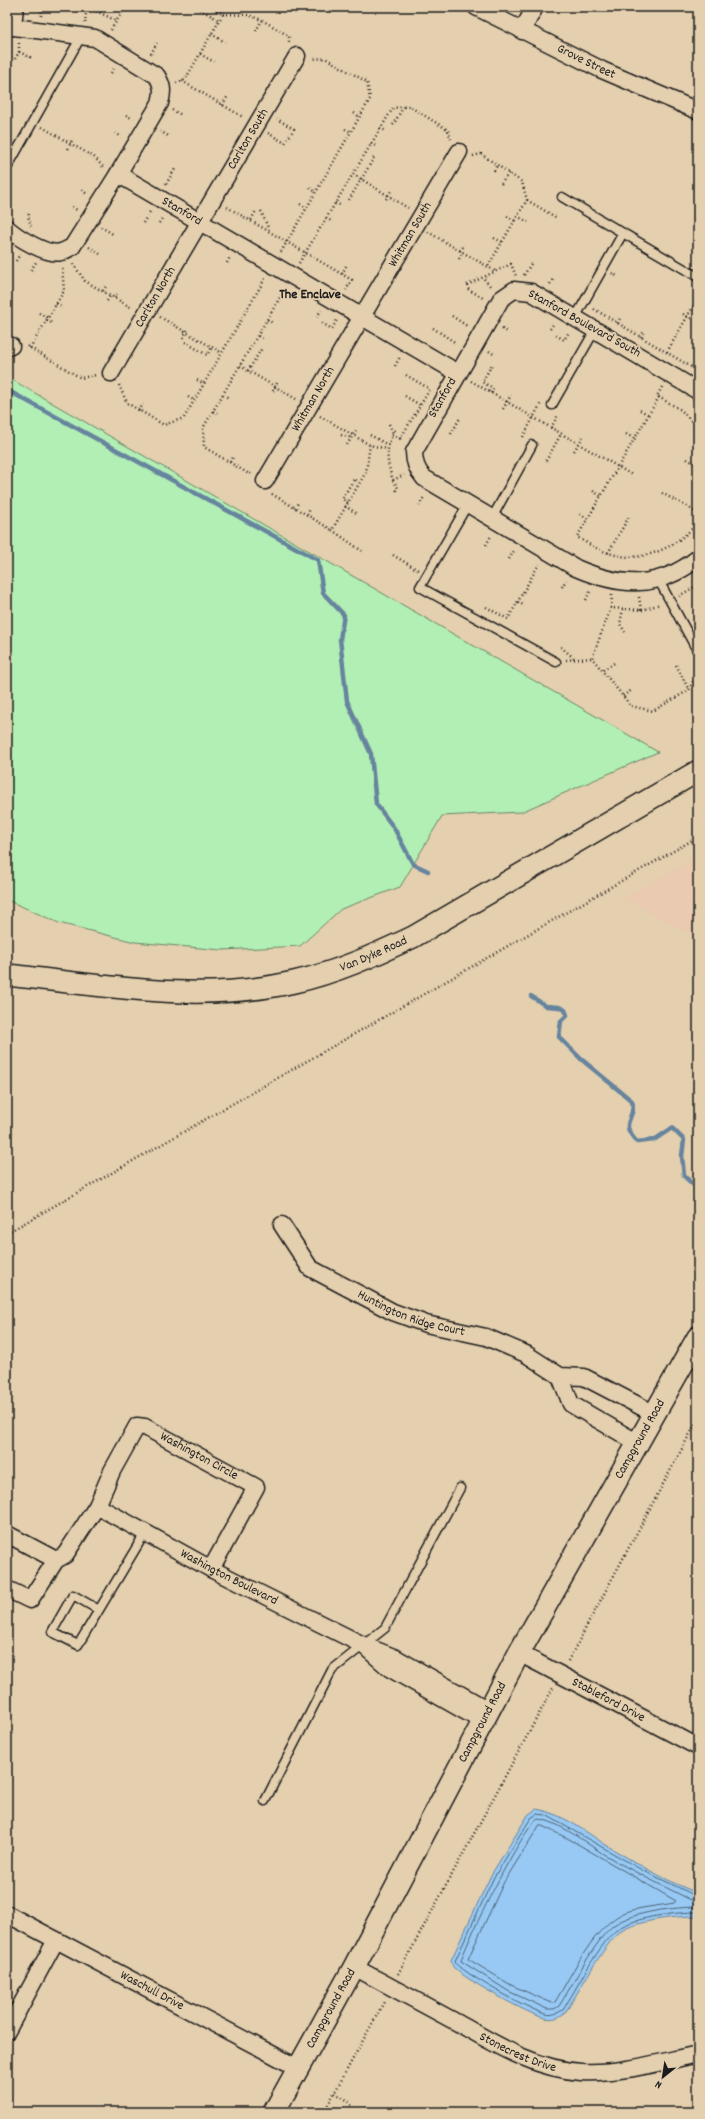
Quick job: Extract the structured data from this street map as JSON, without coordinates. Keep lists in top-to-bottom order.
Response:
{
  "streets": {
    "street": [
      "Grove Street",
      "Carlton South",
      "Stanford",
      "Whitman South",
      "Carlton North",
      "Stanford Boulevard South",
      "Whitman North",
      "Van Dyke Road",
      "Huntington Ridge Court",
      "Campground Road",
      "Washington Circle",
      "Washington Boulevard",
      "Stableford Drive",
      "Waschull Drive",
      "Stonecrest Drive"
    ]
  },
  "crossings": [
    ["Carlton South", "Stanford"],
    ["Carlton South", "Carlton North"],
    ["Stanford", "Whitman South"],
    ["Stanford", "Carlton North"],
    ["Stanford", "Stanford Boulevard South"],
    ["Stanford", "Whitman North"],
    ["Whitman South", "Whitman North"],
    ["Campground Road", "Washington Boulevard"],
    ["Campground Road", "Stableford Drive"],
    ["Campground Road", "Waschull Drive"],
    ["Campground Road", "Stonecrest Drive"],
    ["Washington Circle", "Washington Boulevard"]
  ],
  "districts": ["The Enclave"],
  "north": "bottom left"
}
